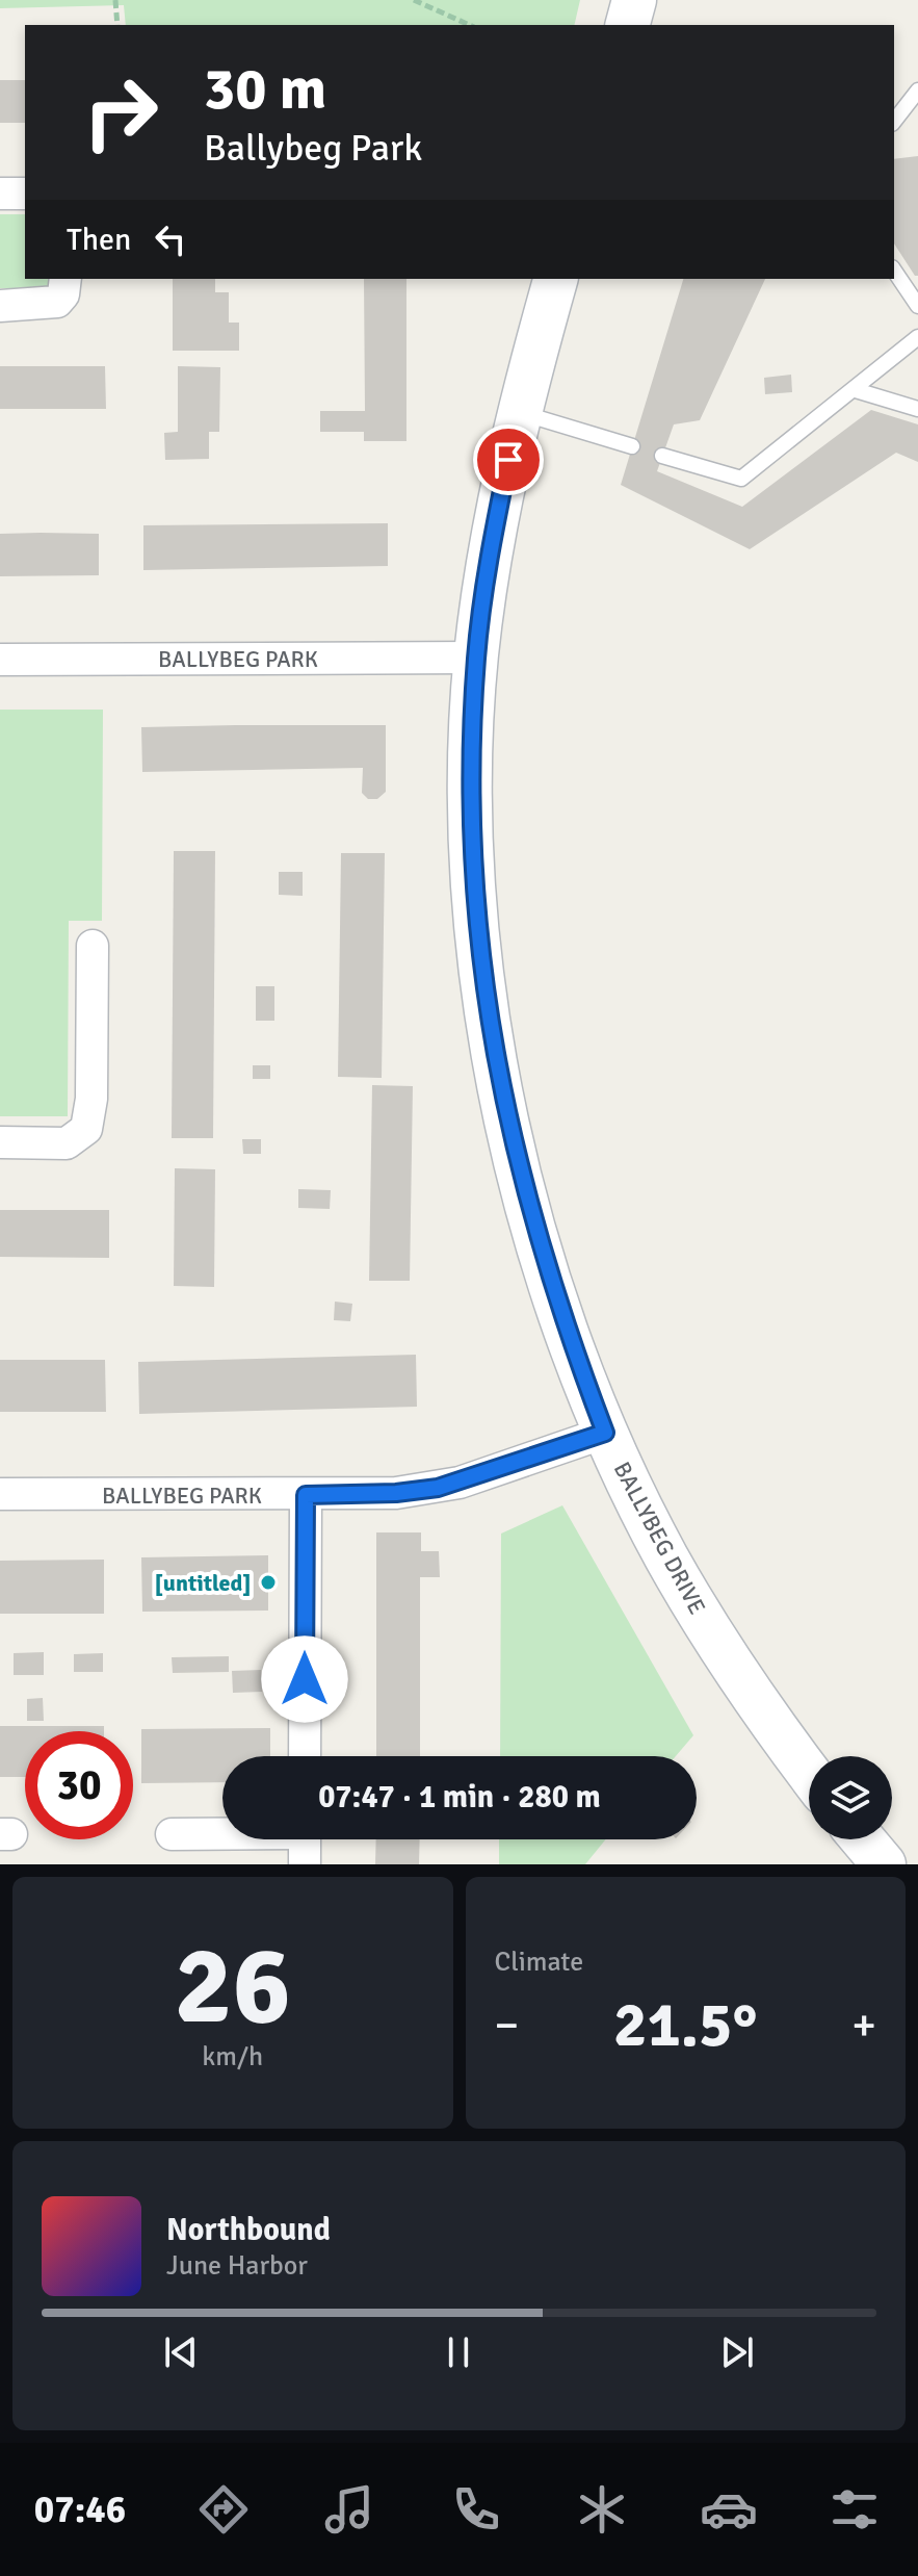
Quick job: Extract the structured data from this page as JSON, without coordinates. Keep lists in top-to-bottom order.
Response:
{
  "streets": {
    "street": ["BALLYBEG PARK", "BALLYBEG DRIVE"]
  },
  "crossings": [
    ["BALLYBEG PARK", "BALLYBEG DRIVE"]
  ],
  "places": ["[untitled]"],
  "page": {
    "turn": ["30 m", "Ballybeg Park"],
    "then": "Then",
    "limit": "30",
    "trip": "07:47 · 1 min · 280 m",
    "tile": [
      ["26", "km/h"],
      "Climate"
    ],
    "heat": ["−", "21.5°", "+"],
    "song": ["Northbound", "June Harbor"],
    "tabs": "07:46"
  }
}
